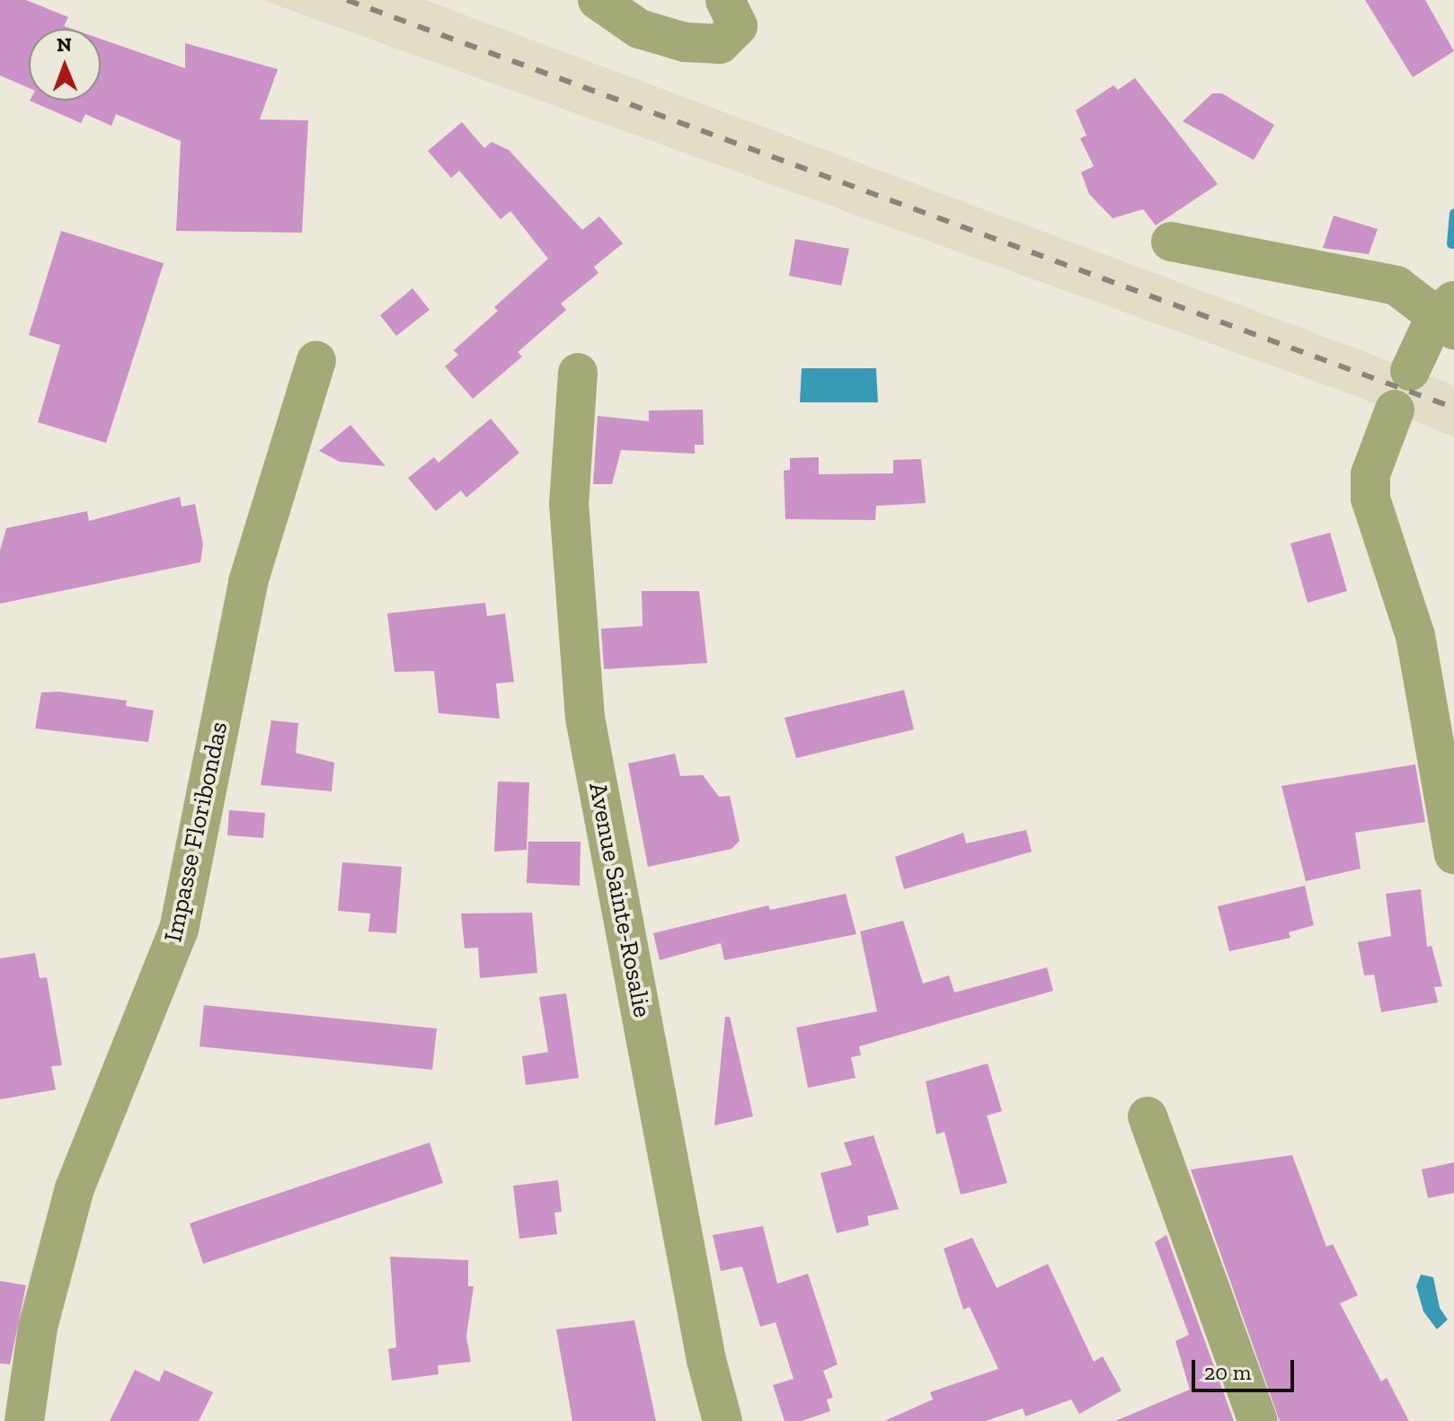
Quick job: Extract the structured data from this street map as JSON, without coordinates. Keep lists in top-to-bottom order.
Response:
{
  "streets": {
    "street": ["Impasse Floribondas", "Avenue Sainte-Rosalie"]
  },
  "scale_bar": "20 m",
  "north": "top"
}
